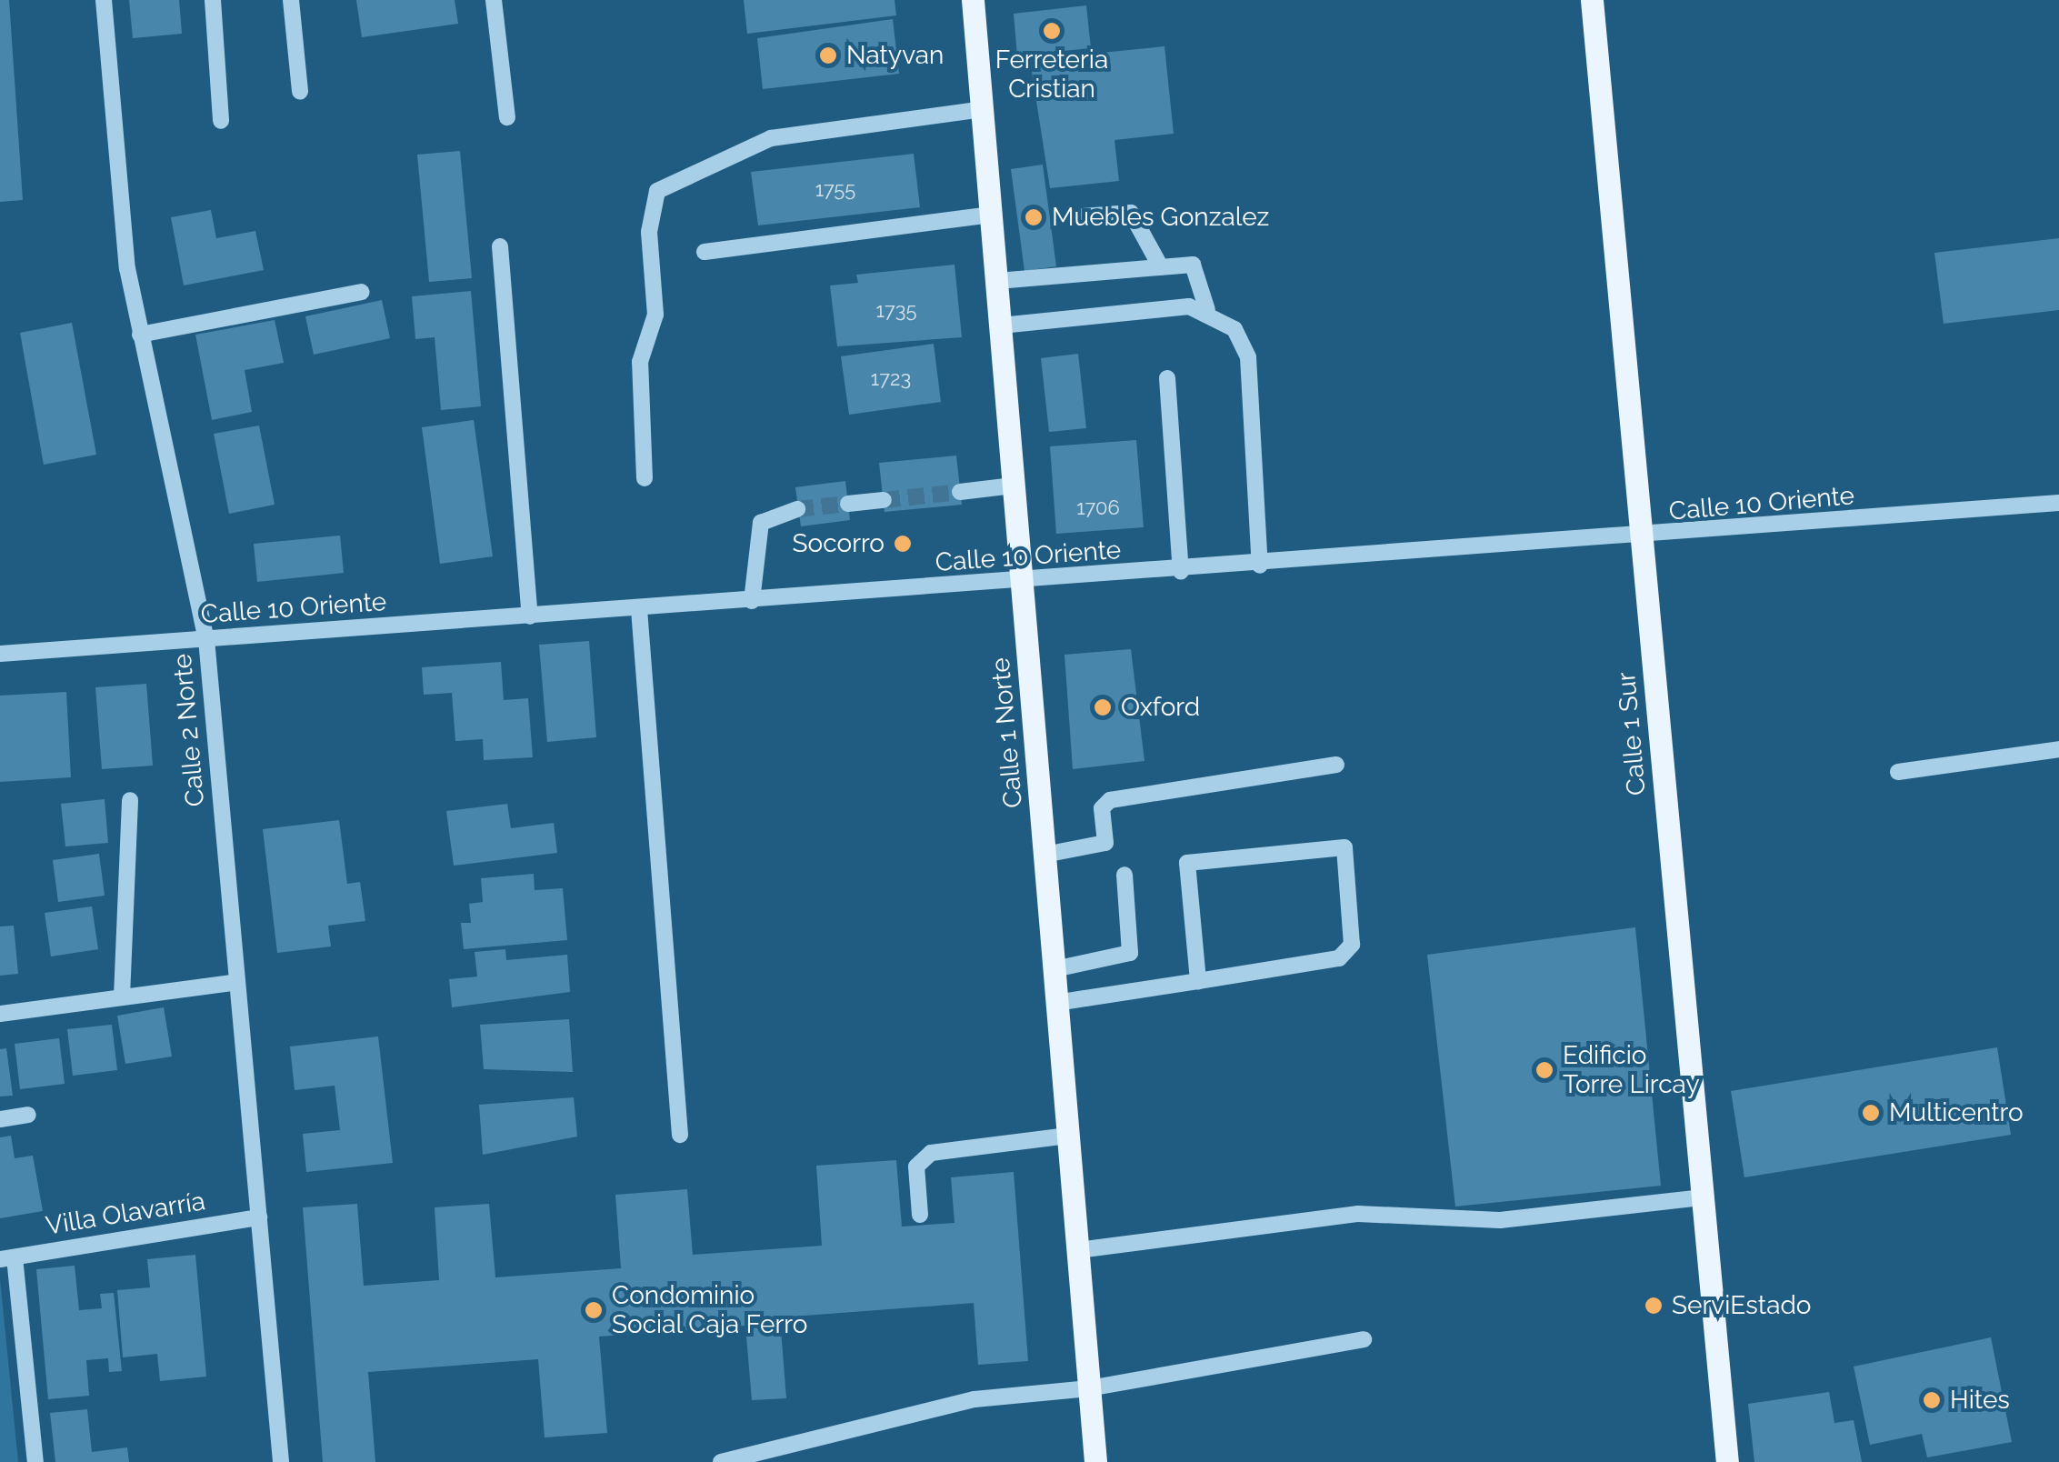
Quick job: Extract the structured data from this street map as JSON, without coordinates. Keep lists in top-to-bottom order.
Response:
{
  "streets": {
    "main road": ["Calle 1 Norte", "Calle 1 Sur"],
    "street": ["Calle 10 Oriente", "Calle 2 Norte", "Villa Olavarría"]
  },
  "crossings": [
    ["Calle 10 Oriente", "Calle 2 Norte"],
    ["Calle 10 Oriente", "Calle 1 Norte"],
    ["Calle 10 Oriente", "Calle 1 Sur"],
    ["Calle 2 Norte", "Villa Olavarría"]
  ],
  "places": [
    "Ferreteria Cristian",
    "Natyvan",
    "Muebles Gonzalez",
    "Socorro",
    "Oxford",
    "Edificio Torre Lircay",
    "Multicentro",
    "ServiEstado",
    "Condominio Social Caja Ferro",
    "Hites"
  ],
  "house_numbers": [
    "1755",
    "1735",
    "1723",
    "1706"
  ]
}
